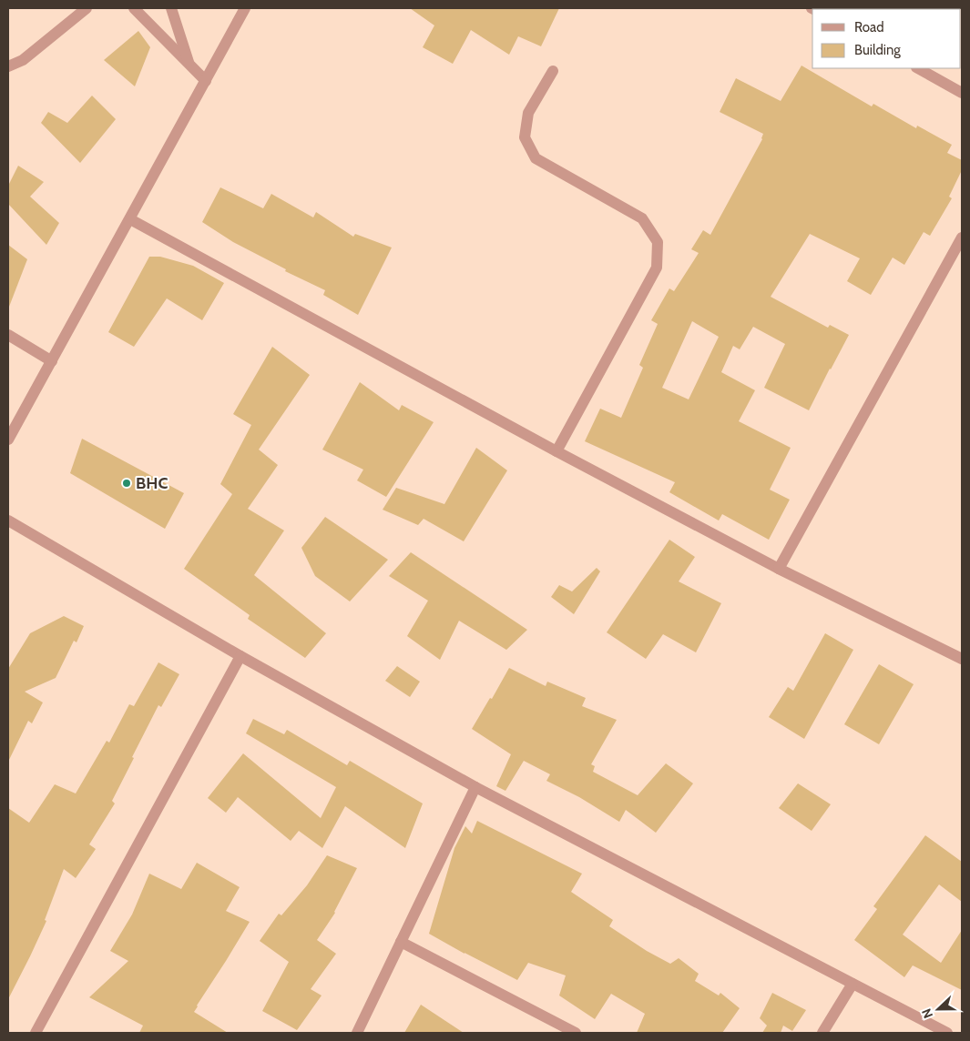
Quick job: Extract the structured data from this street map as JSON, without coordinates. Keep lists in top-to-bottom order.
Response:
{
  "places": ["BHC"],
  "legend": ["Road", "Building"],
  "north": "left"
}
